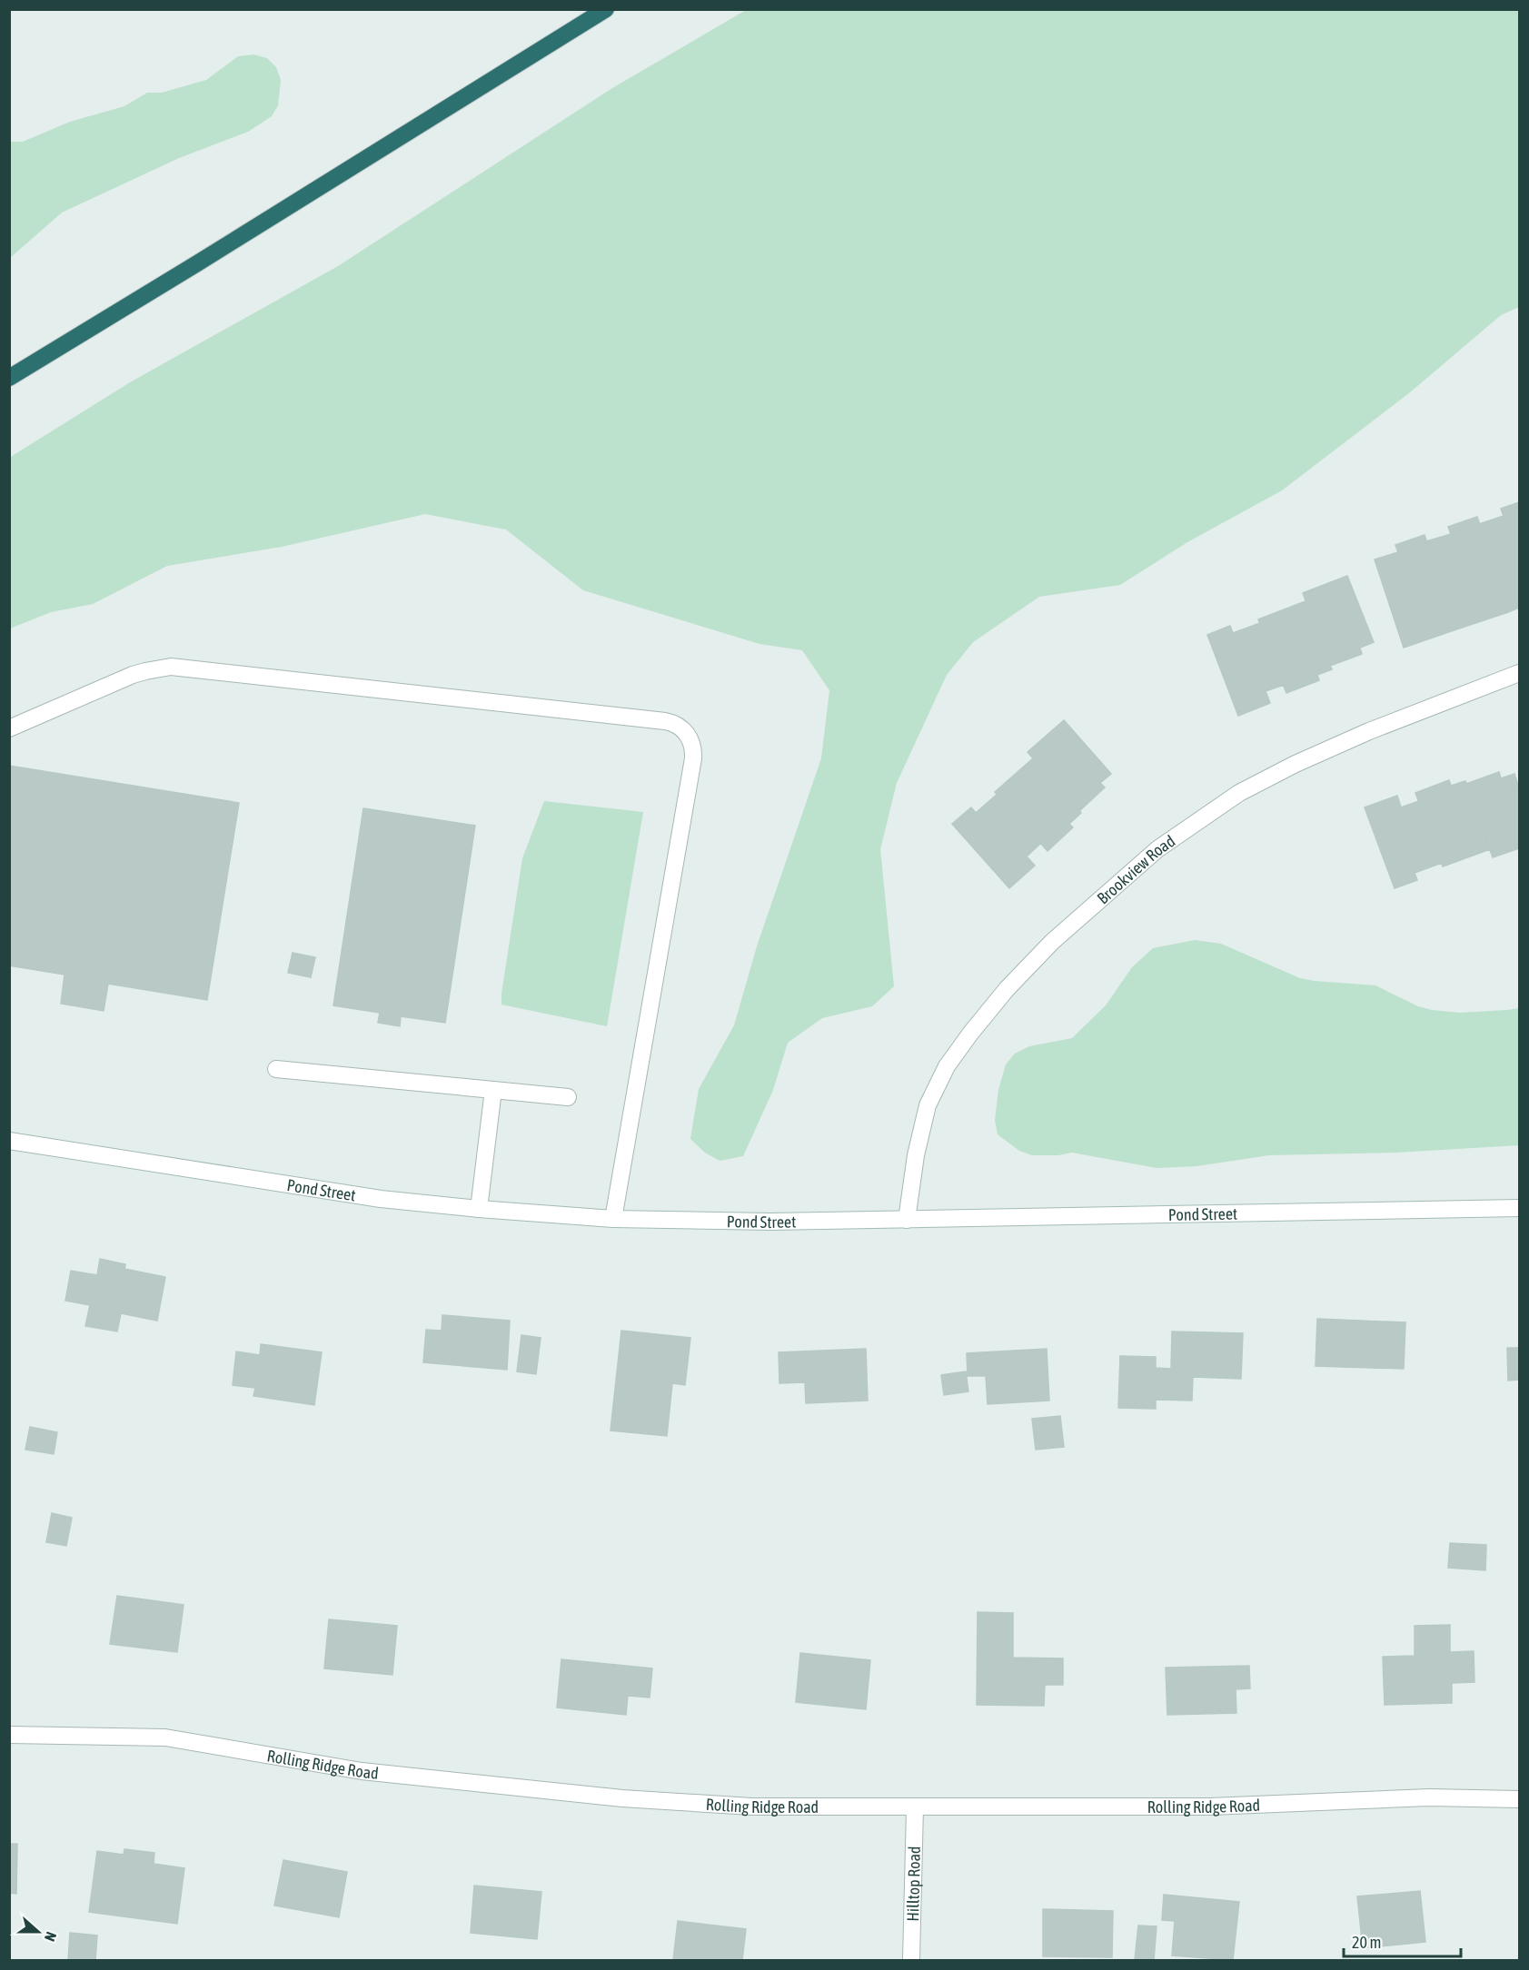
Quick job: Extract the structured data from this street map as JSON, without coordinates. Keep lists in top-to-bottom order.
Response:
{
  "streets": {
    "street": [
      "Brookview Road",
      "Pond Street",
      "Rolling Ridge Road",
      "Hilltop Road"
    ]
  },
  "crossings": [
    ["Brookview Road", "Pond Street"],
    ["Rolling Ridge Road", "Hilltop Road"]
  ],
  "scale_bar": "20 m",
  "north": "right"
}
